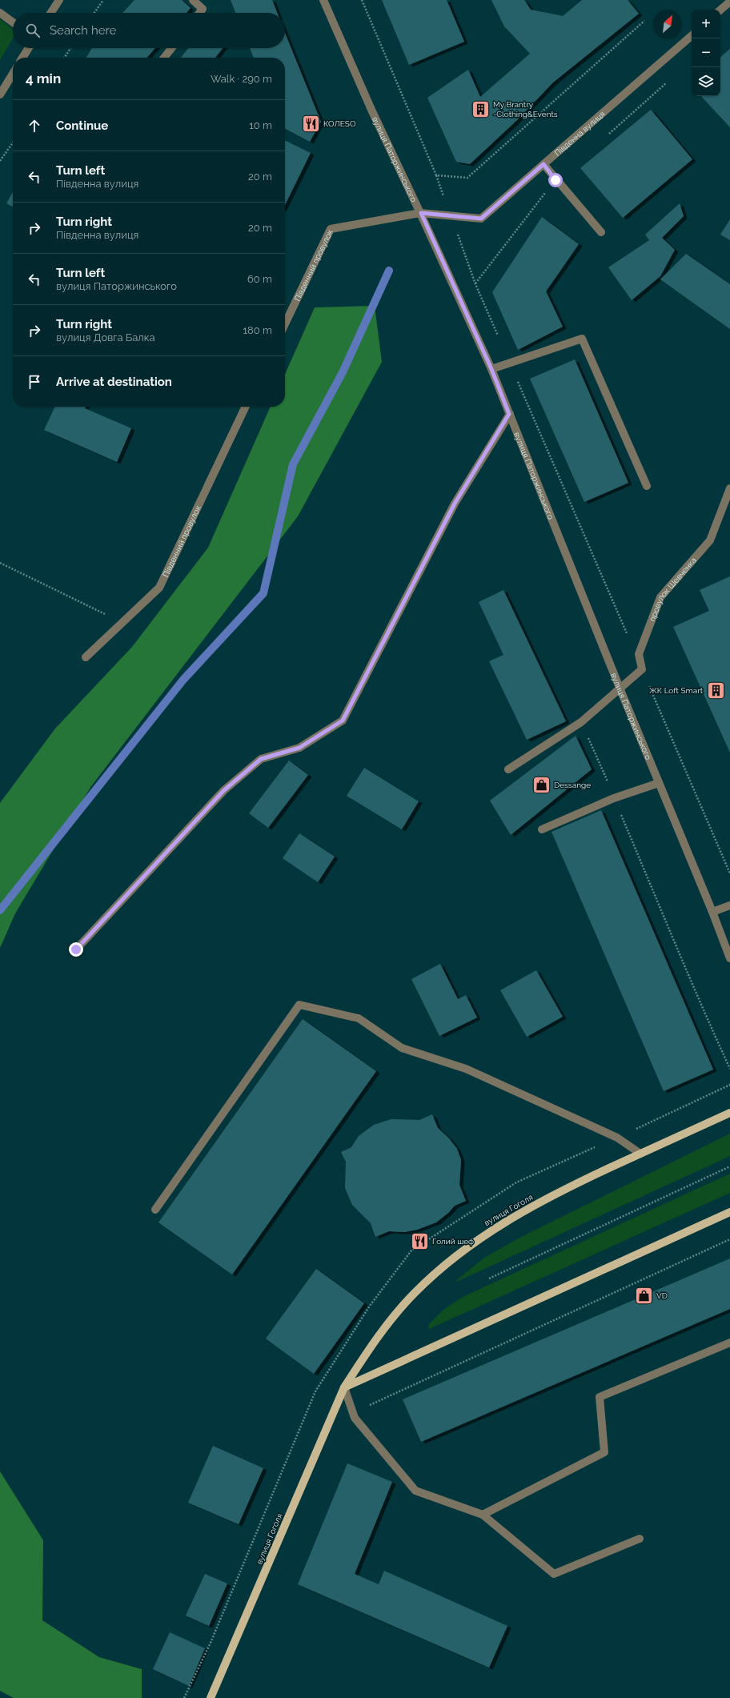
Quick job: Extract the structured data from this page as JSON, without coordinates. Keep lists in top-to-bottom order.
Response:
{
  "streets": {
    "main road": ["вулиця Гоголя"],
    "street": [
      "Південна вулиця",
      "вулиця Паторжинського",
      "Південний провулок",
      "провулок Шевченка"
    ]
  },
  "crossings": [
    ["Південна вулиця", "вулиця Паторжинського"],
    ["Південна вулиця", "Південний провулок"],
    ["вулиця Паторжинського", "Південний провулок"]
  ],
  "places": {
    "building": ["My Brantry -Clothing&Events", "ЖК Loft Smart"],
    "restaurant": ["КОЛЕSO", "Голий шеф"],
    "shop": ["Dessange", "VD"]
  },
  "north": "top right",
  "page": {
    "map_buttons": ["+", "−"],
    "search": "Search here",
    "heading": ["4 min", "Walk · 290 m"],
    "list": [
      ["Continue", "10 m"],
      ["Turn left", "Південна вулиця", "20 m"],
      ["Turn right", "Південна вулиця", "20 m"],
      ["Turn left", "вулиця Паторжинського", "60 m"],
      ["Turn right", "вулиця Довга Балка", "180 m"],
      "Arrive at destination"
    ]
  }
}
